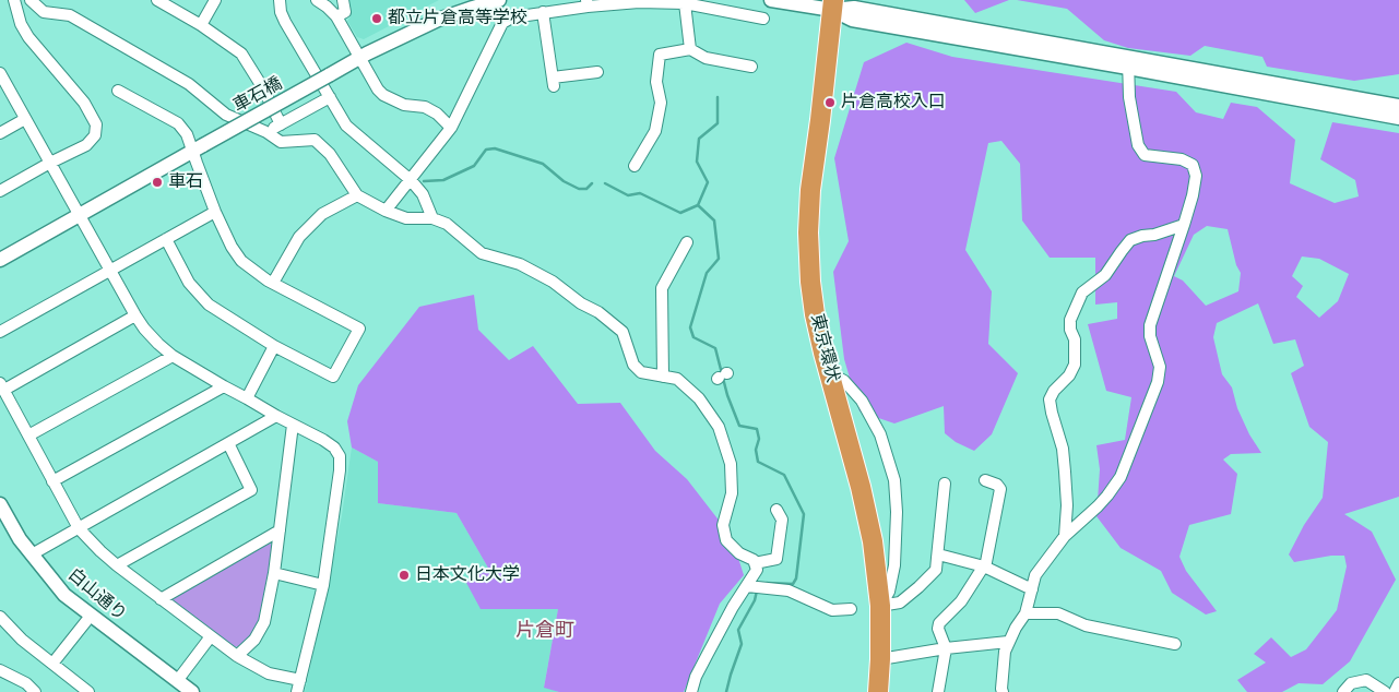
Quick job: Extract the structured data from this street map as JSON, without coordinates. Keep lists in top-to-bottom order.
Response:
{
  "streets": {
    "highway": ["東京環状"],
    "street": ["車石橋", "白山通り"]
  },
  "districts": ["片倉町"],
  "places": [
    "都立片倉高等学校",
    "片倉高校入口",
    "車石",
    "日本文化大学"
  ]
}
